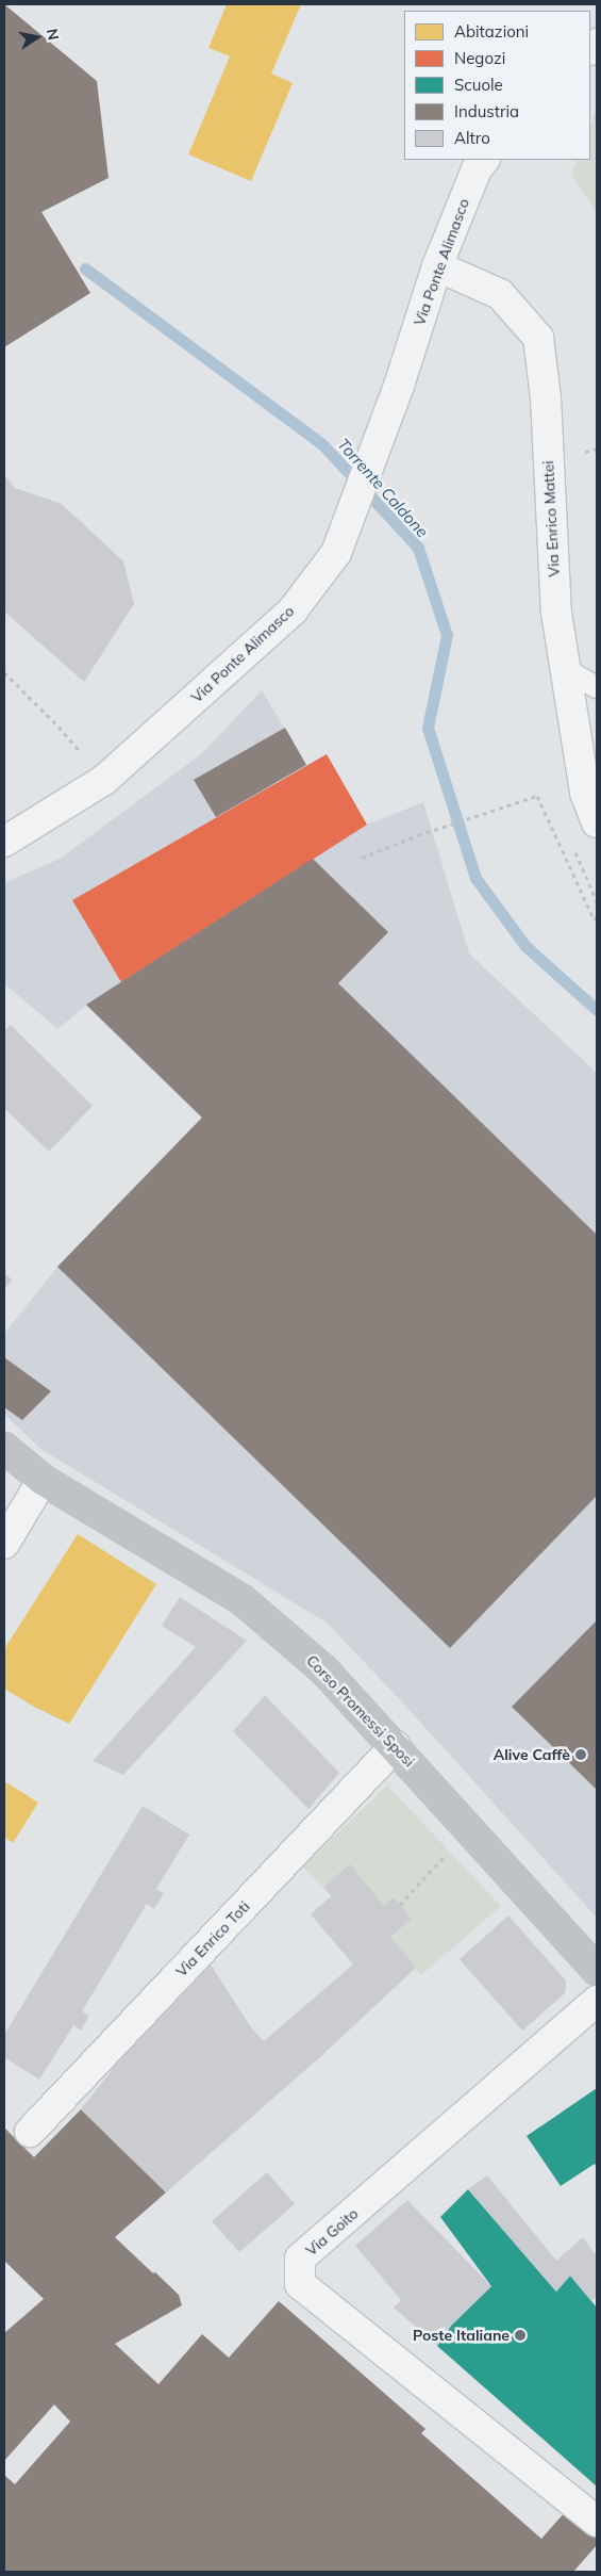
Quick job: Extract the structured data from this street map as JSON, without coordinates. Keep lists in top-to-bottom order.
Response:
{
  "streets": {
    "street": [
      "Via Ponte Alimasco",
      "Via Enrico Mattei",
      "Corso Promessi Sposi",
      "Via Enrico Toti",
      "Via Goito"
    ]
  },
  "crossings": [
    ["Via Ponte Alimasco", "Via Enrico Mattei"],
    ["Corso Promessi Sposi", "Via Enrico Toti"]
  ],
  "water": ["Torrente Caldone"],
  "places": ["Alive Caffè", "Poste Italiane"],
  "legend": [
    "Abitazioni",
    "Negozi",
    "Scuole",
    "Industria",
    "Altro"
  ],
  "north": "right"
}
